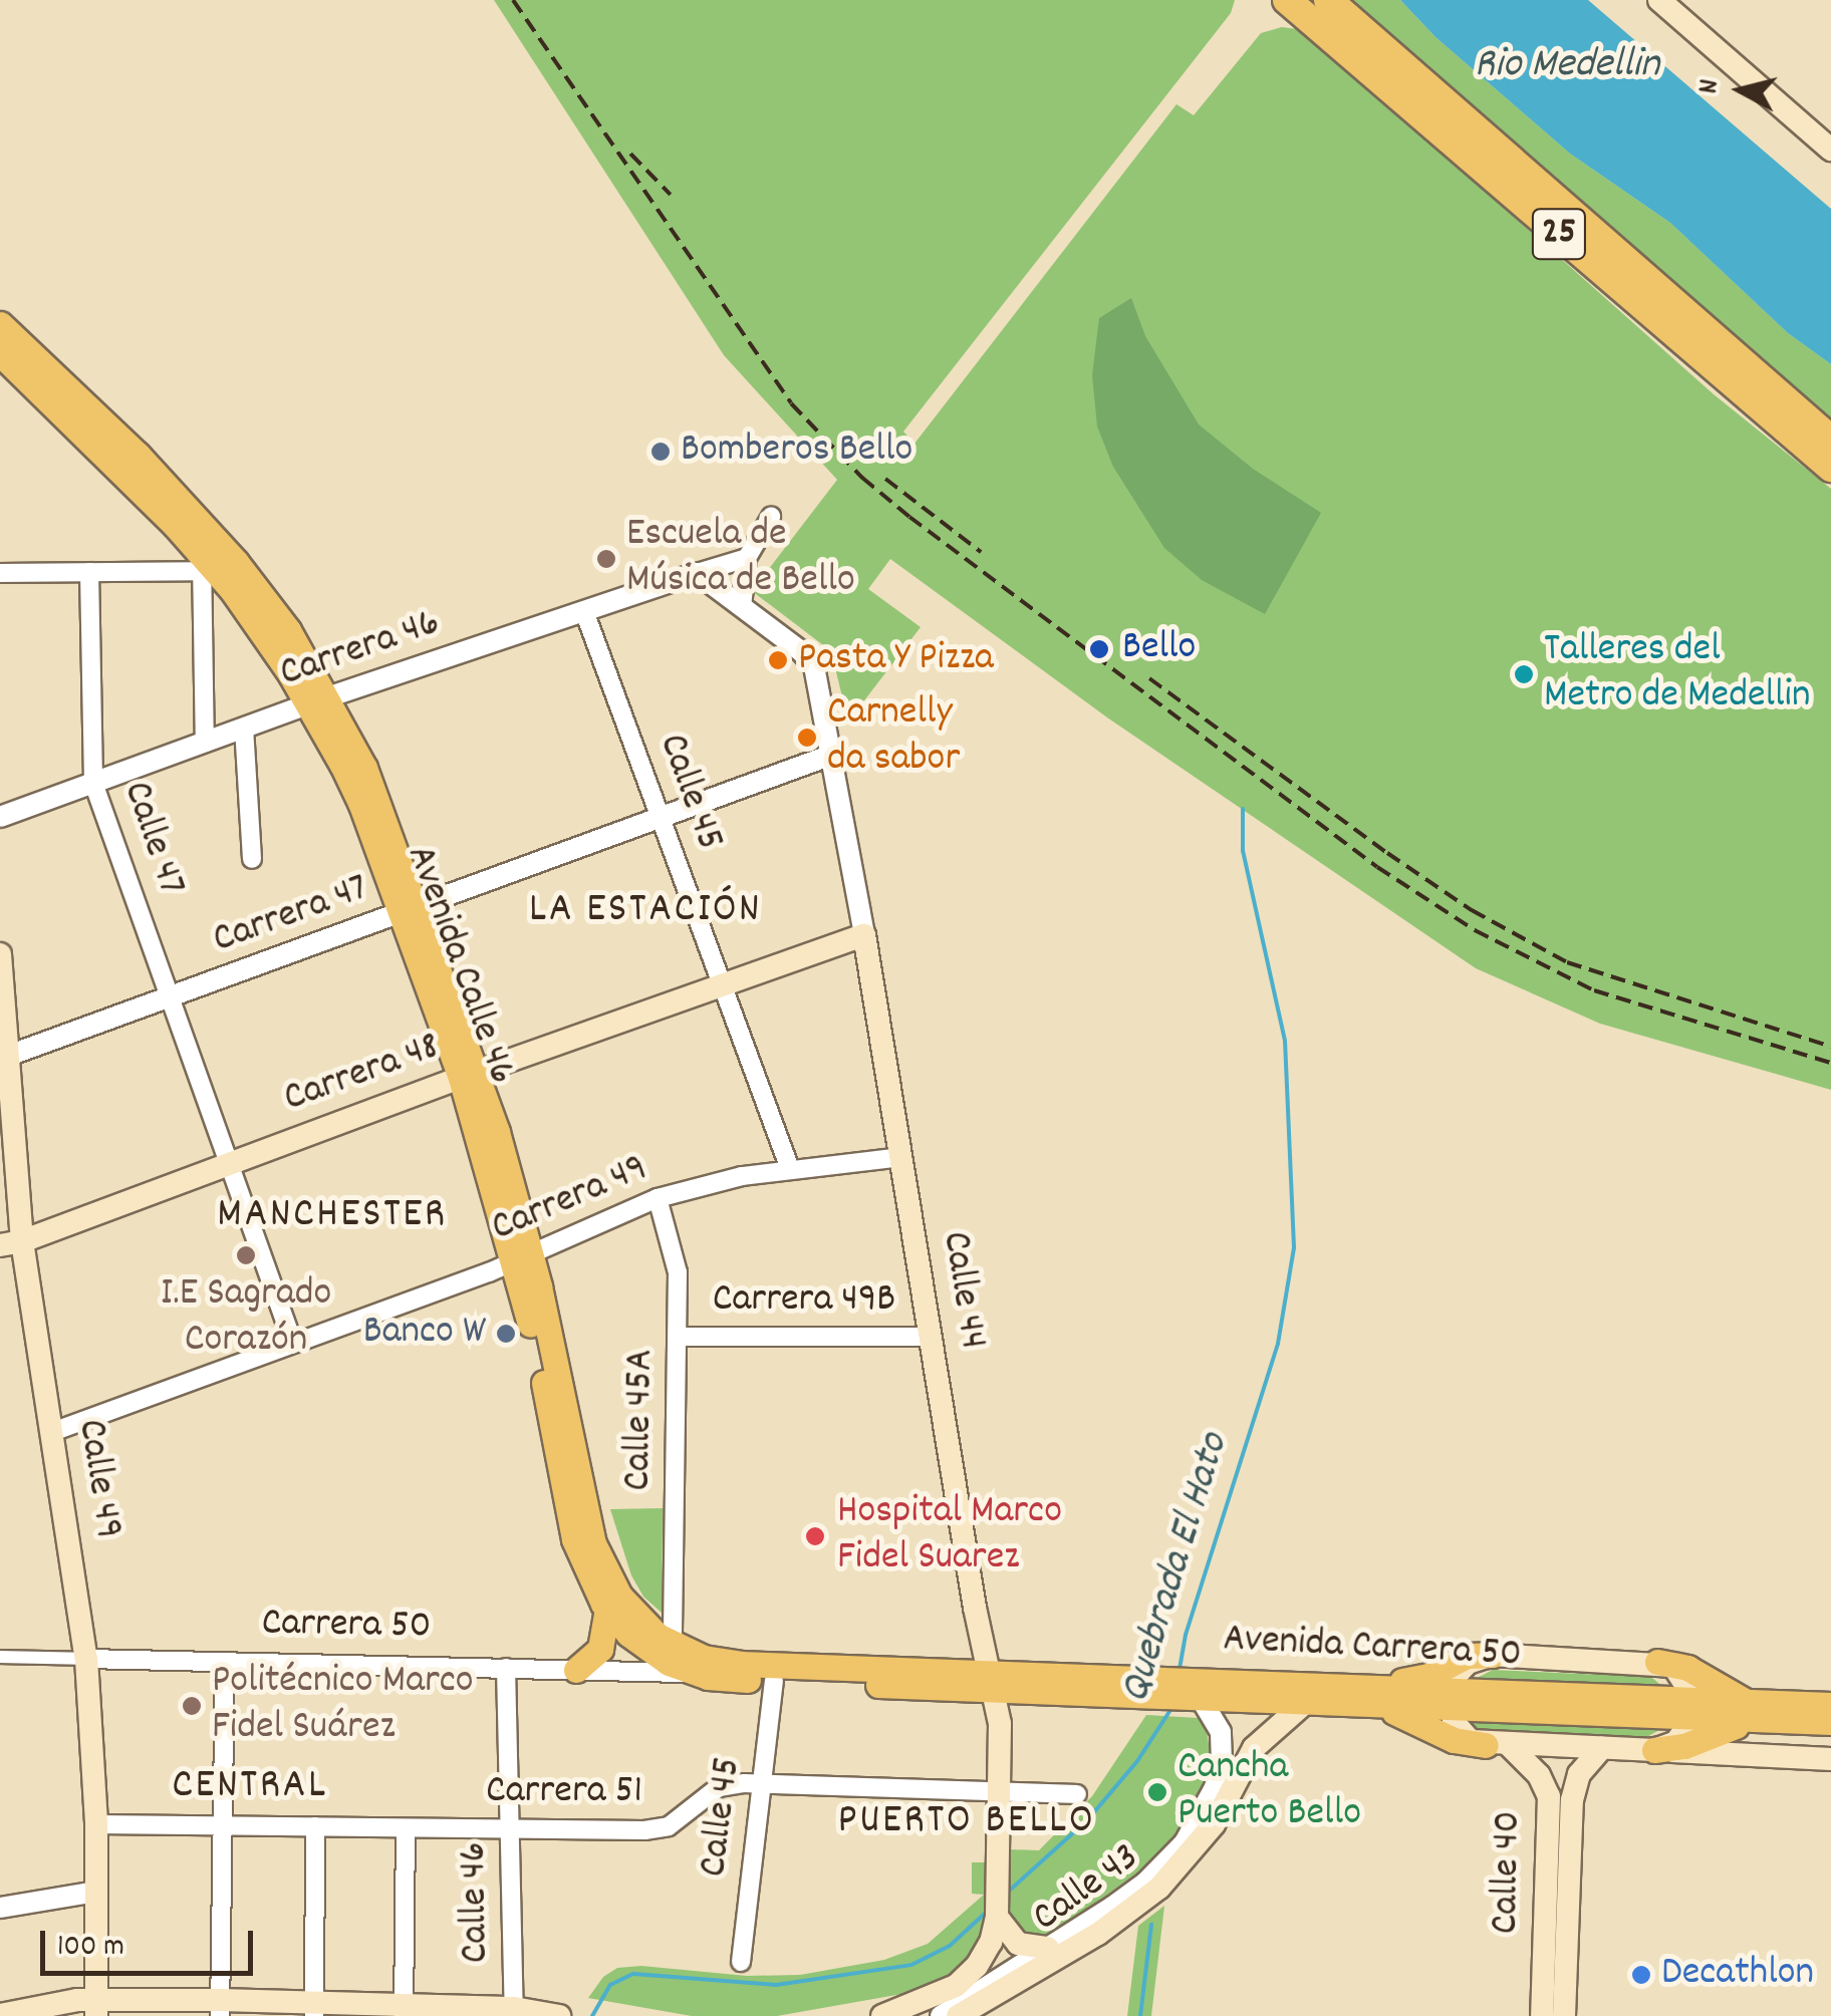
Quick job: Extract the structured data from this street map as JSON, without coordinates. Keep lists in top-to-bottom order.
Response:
{
  "streets": {
    "highway": ["25"],
    "main road": [
      "Avenida Calle 46",
      "Carrera 48",
      "Calle 44",
      "Calle 49",
      "Avenida Carrera 50",
      "Calle 40",
      "Calle 43"
    ],
    "street": [
      "Carrera 46",
      "Calle 45",
      "Calle 47",
      "Carrera 47",
      "Carrera 49",
      "Carrera 49B",
      "Calle 45A",
      "Carrera 50",
      "Carrera 51",
      "Calle 46"
    ]
  },
  "crossings": [
    ["Carrera 46", "Calle 45"],
    ["Carrera 46", "Calle 47"],
    ["Carrera 46", "Avenida Calle 46"],
    ["Carrera 46", "Calle 44"],
    ["Calle 45", "Carrera 47"],
    ["Calle 45", "Carrera 48"],
    ["Calle 45", "Carrera 49"],
    ["Calle 45", "Avenida Carrera 50"],
    ["Calle 45", "Carrera 51"],
    ["Calle 47", "Carrera 47"],
    ["Calle 47", "Carrera 48"],
    ["Calle 47", "Carrera 49"],
    ["Carrera 47", "Avenida Calle 46"],
    ["Carrera 47", "Calle 44"],
    ["Carrera 47", "Calle 49"],
    ["Avenida Calle 46", "Carrera 48"],
    ["Avenida Calle 46", "Carrera 49"],
    ["Avenida Calle 46", "Calle 45A"],
    ["Avenida Calle 46", "Carrera 50"],
    ["Avenida Calle 46", "Avenida Carrera 50"],
    ["Carrera 48", "Calle 44"],
    ["Carrera 48", "Calle 49"],
    ["Carrera 49", "Calle 44"],
    ["Carrera 49", "Calle 45A"],
    ["Carrera 49", "Calle 49"],
    ["Calle 44", "Carrera 49B"],
    ["Calle 44", "Avenida Carrera 50"],
    ["Calle 44", "Carrera 51"],
    ["Carrera 49B", "Calle 45A"],
    ["Calle 45A", "Avenida Carrera 50"],
    ["Calle 49", "Carrera 50"],
    ["Calle 49", "Carrera 51"],
    ["Carrera 50", "Avenida Carrera 50"],
    ["Carrera 50", "Calle 46"],
    ["Avenida Carrera 50", "Calle 43"],
    ["Carrera 51", "Calle 46"]
  ],
  "districts": [
    "LA ESTACIÓN",
    "MANCHESTER",
    "CENTRAL",
    "PUERTO BELLO"
  ],
  "water": ["Rio Medellin", "Quebrada El Hato"],
  "places": [
    "Bomberos Bello",
    "Escuela de Música de Bello",
    "Bello",
    "Pasta Y Pizza",
    "Talleres del Metro de Medellin",
    "Carnelly da sabor",
    "I.E Sagrado Corazón",
    "Banco W",
    "Hospital Marco Fidel Suarez",
    "Politécnico Marco Fidel Suárez",
    "Cancha Puerto Bello",
    "Decathlon"
  ],
  "scale_bar": "100 m",
  "north": "left"
}
